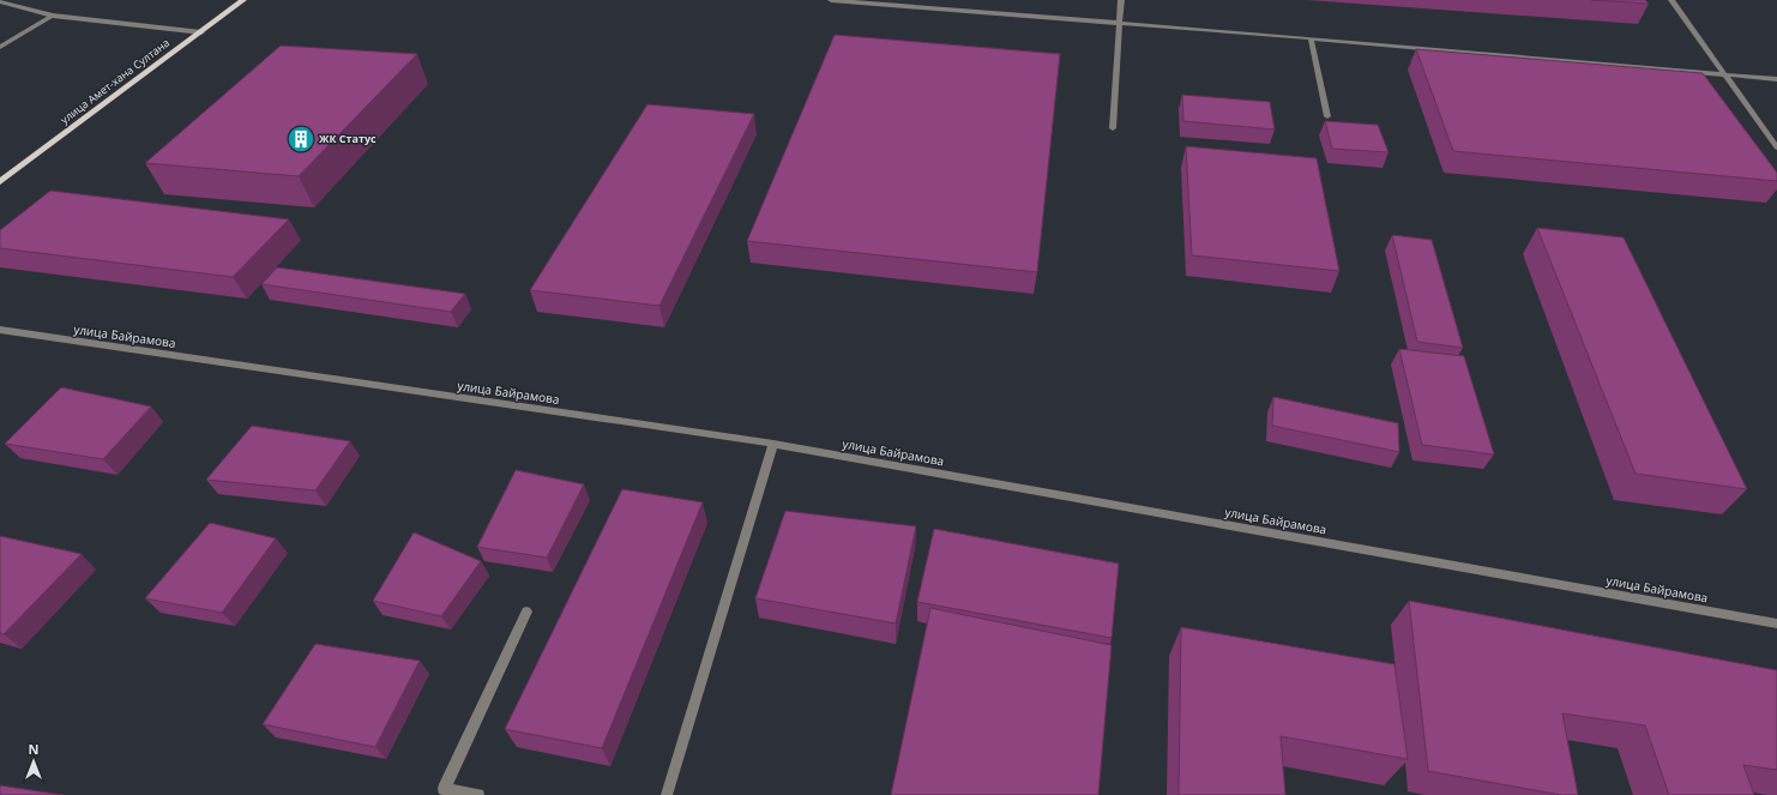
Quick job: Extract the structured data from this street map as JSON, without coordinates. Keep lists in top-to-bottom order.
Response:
{
  "streets": {
    "main road": ["улица Амет-хана Султана"],
    "street": ["улица Байрамова"]
  },
  "places": {
    "building": ["ЖК Статус"]
  },
  "north": "top"
}
